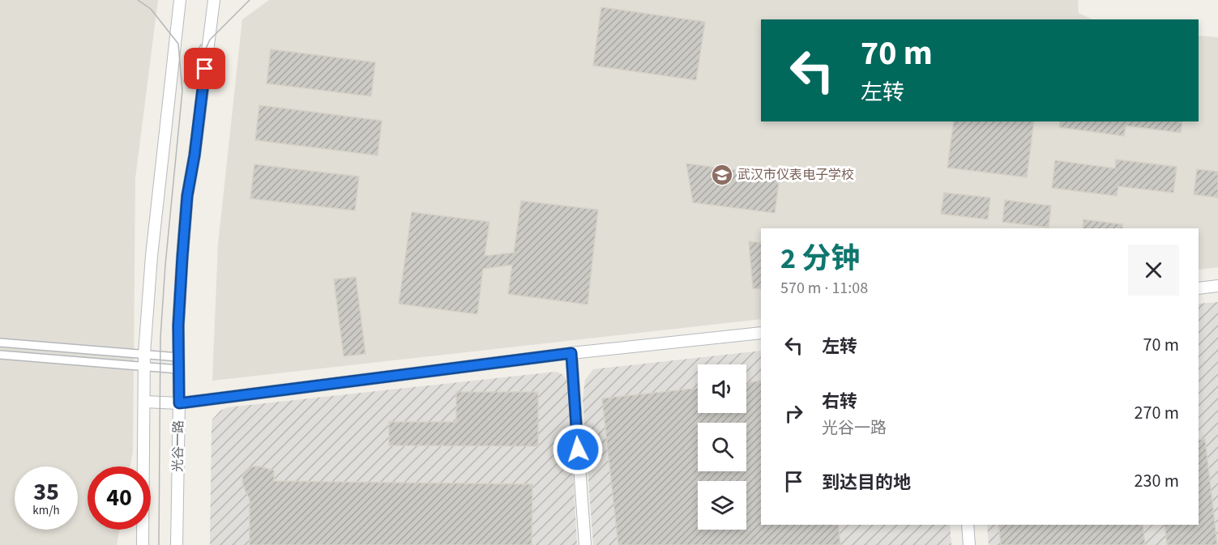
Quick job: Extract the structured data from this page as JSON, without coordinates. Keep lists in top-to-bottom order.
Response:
{
  "streets": {
    "main road": ["光谷一路"]
  },
  "places": {
    "school or university": ["武汉市仪表电子学校"]
  },
  "page": {
    "turn": ["70 m", "左转"],
    "heading": ["2 分钟", "570 m · 11:08"],
    "list": [
      {
        "name": "左转",
        "value": "70 m"
      },
      {
        "name": "右转",
        "note": "光谷一路",
        "value": "270 m"
      },
      {
        "name": "到达目的地",
        "value": "230 m"
      }
    ],
    "speed": "35 km/h",
    "limit": "40"
  }
}
